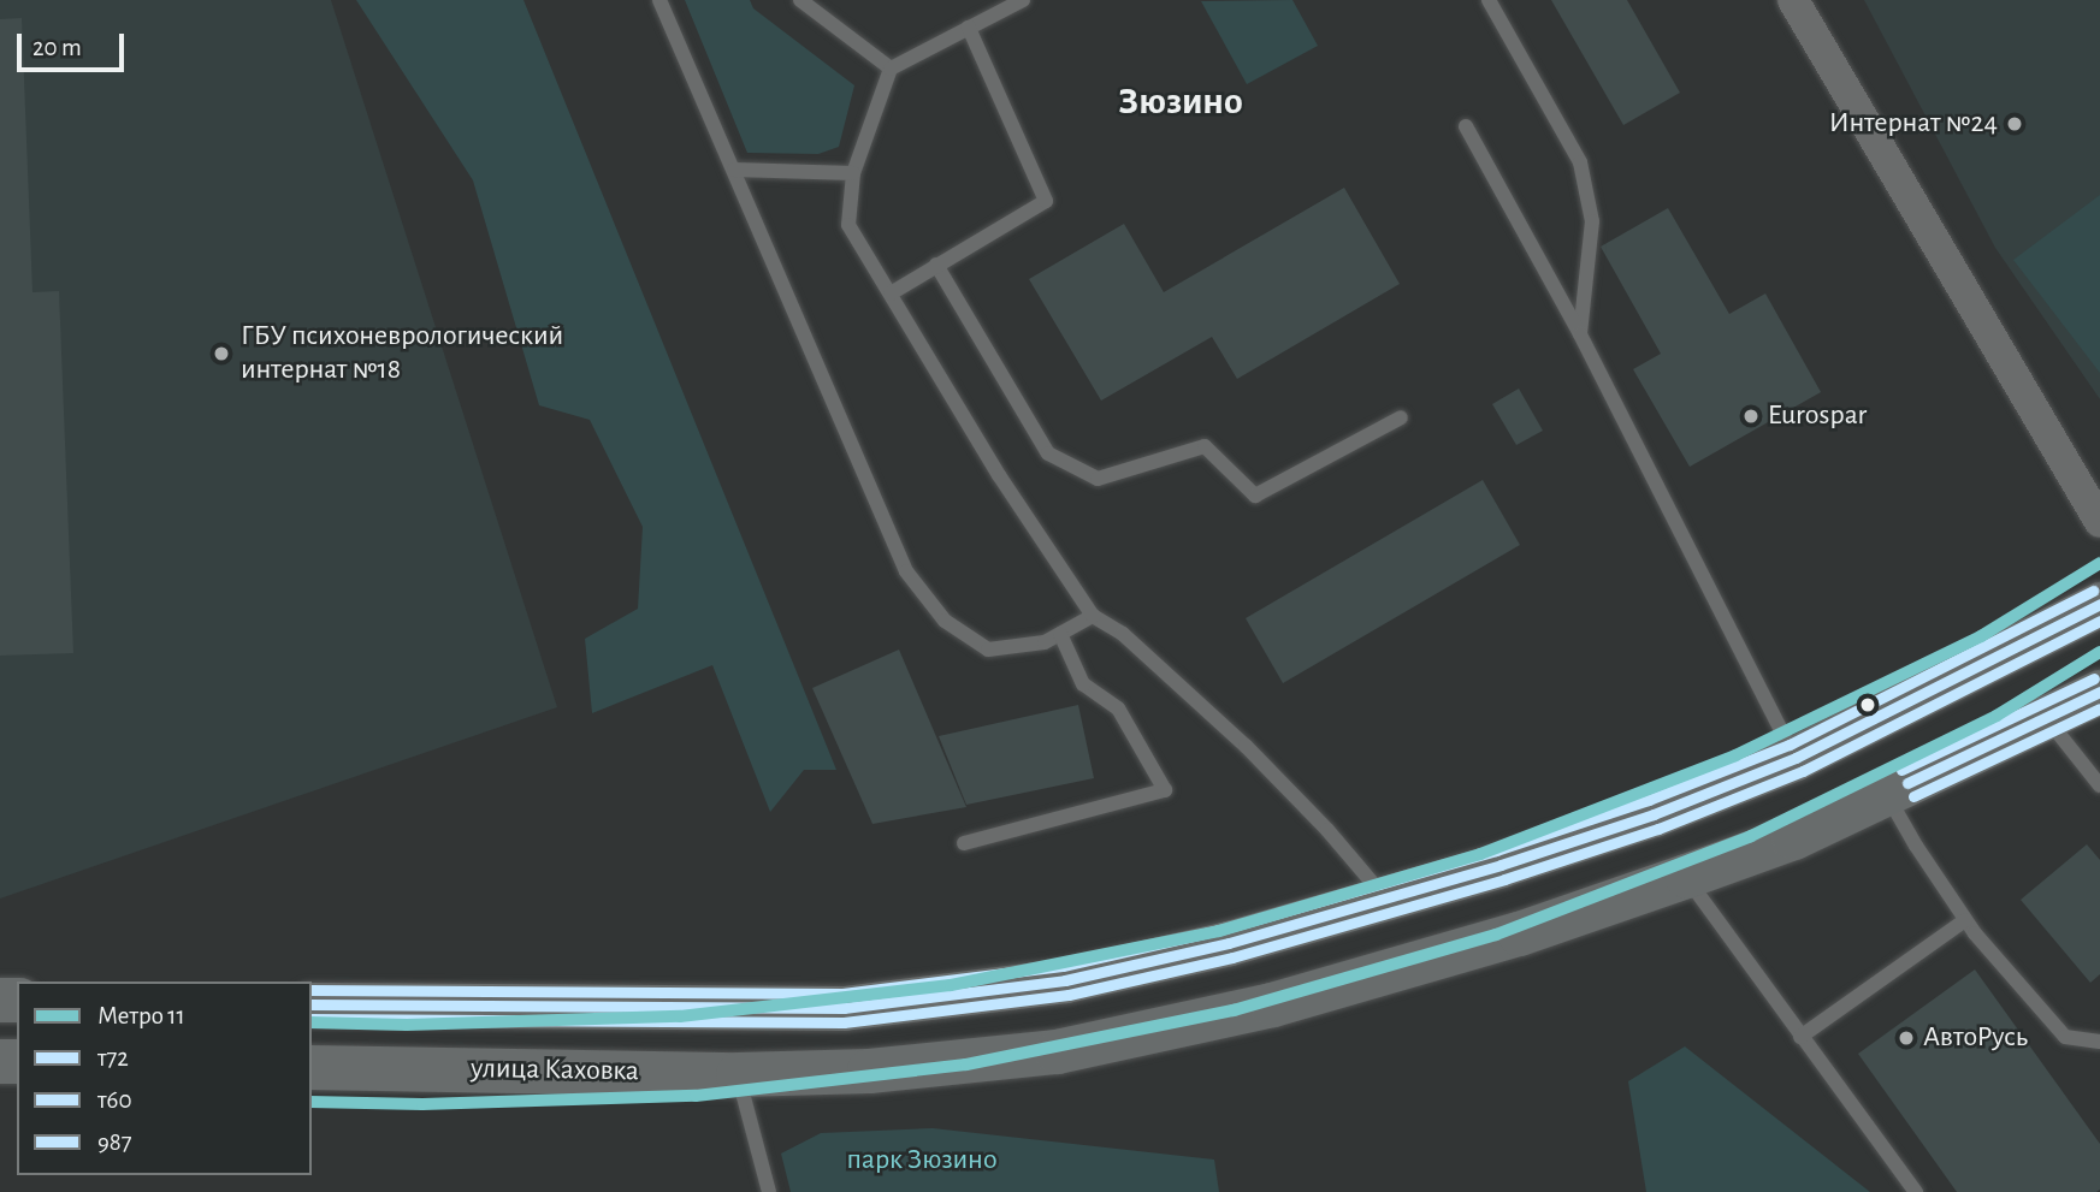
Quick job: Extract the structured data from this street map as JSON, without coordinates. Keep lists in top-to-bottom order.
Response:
{
  "streets": {
    "main road": ["улица Каховка"]
  },
  "districts": ["Зюзино"],
  "parks": ["парк Зюзино"],
  "places": [
    "Интернат №24",
    "ГБУ психоневрологический интернат №18",
    "Eurospar",
    "АвтоРусь"
  ],
  "lines": [
    "metro line 11",
    "transit line 987",
    "transit line т72",
    "transit line т60"
  ],
  "legend": [
    "Метро 11",
    "т72",
    "т60",
    "987"
  ],
  "scale_bar": "20 m"
}
